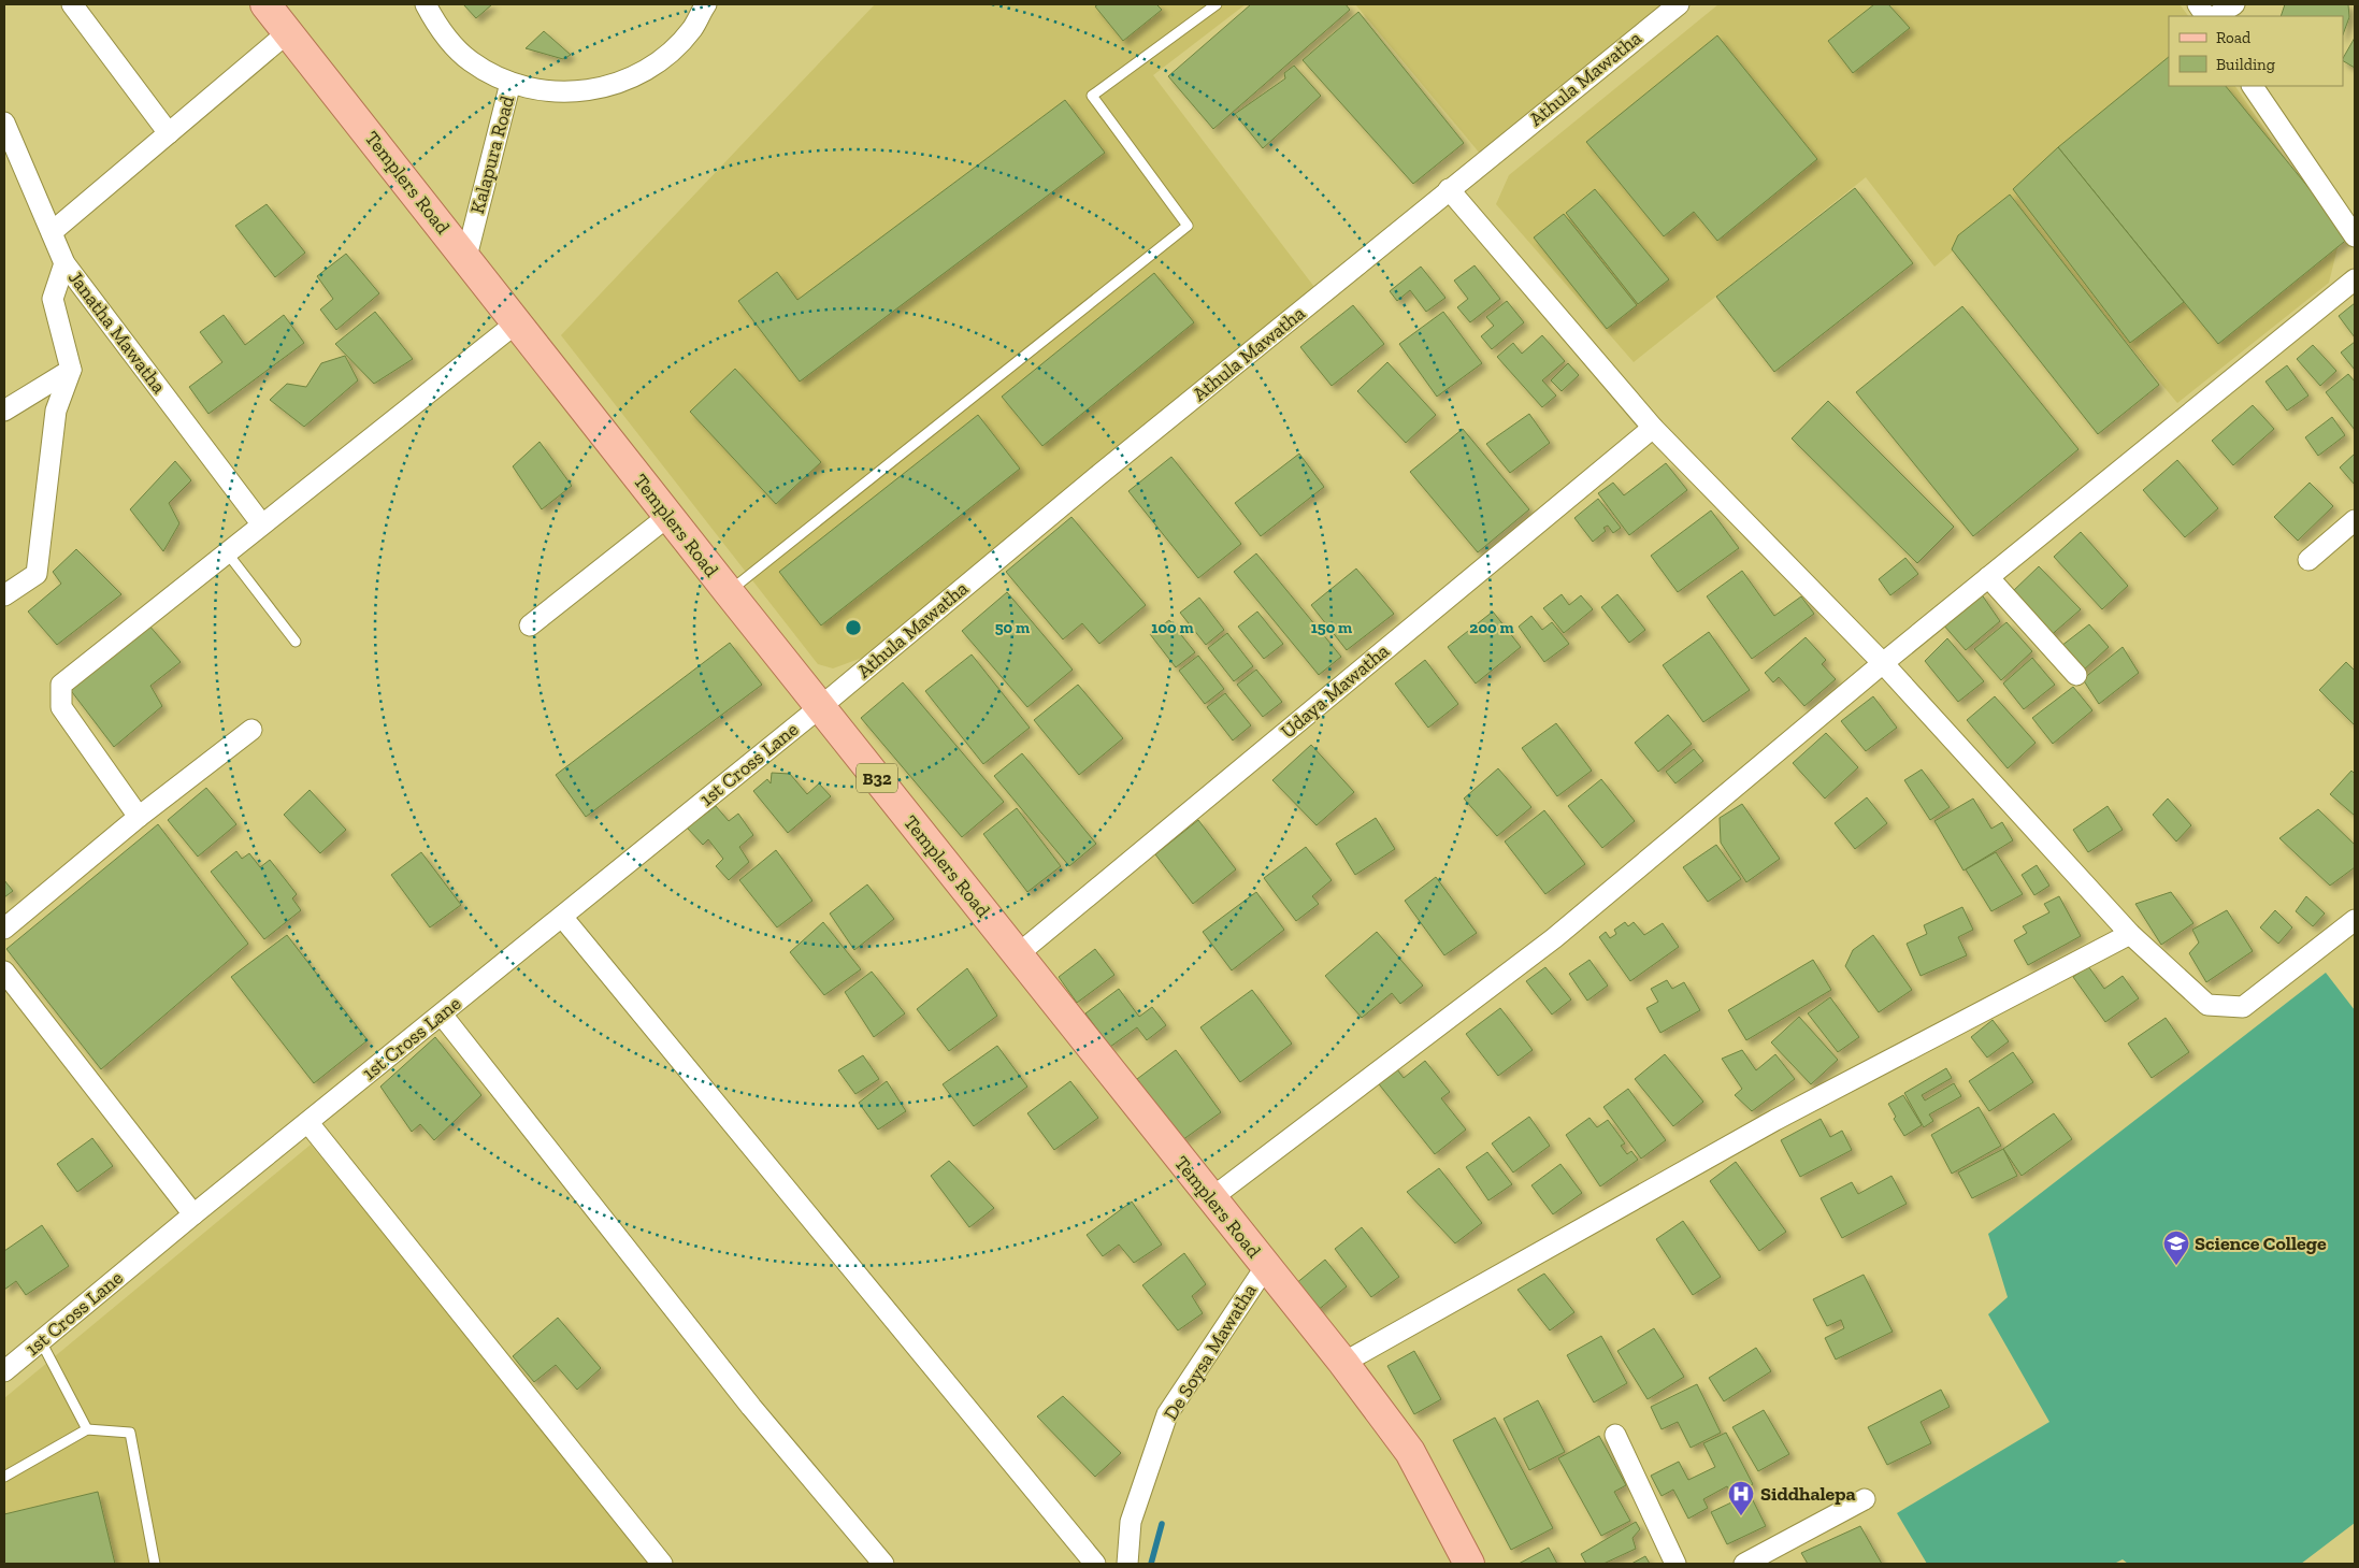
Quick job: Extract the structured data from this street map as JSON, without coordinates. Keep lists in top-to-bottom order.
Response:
{
  "streets": {
    "main road": ["Templers Road", "B32"],
    "street": [
      "Athula Mawatha",
      "Kalapura Road",
      "Janatha Mawatha",
      "Udaya Mawatha",
      "1st Cross Lane",
      "De Soysa Mawatha"
    ]
  },
  "crossings": [
    ["Athula Mawatha", "Templers Road"],
    ["Athula Mawatha", "1st Cross Lane"],
    ["Kalapura Road", "Templers Road"],
    ["Templers Road", "Udaya Mawatha"],
    ["Templers Road", "1st Cross Lane"],
    ["Templers Road", "De Soysa Mawatha"]
  ],
  "places": {
    "school or university": ["Science College"],
    "hospital": ["Siddhalepa"]
  },
  "legend": ["Road", "Building"],
  "rings": [
    "50 m",
    "100 m",
    "150 m",
    "200 m"
  ]
}
